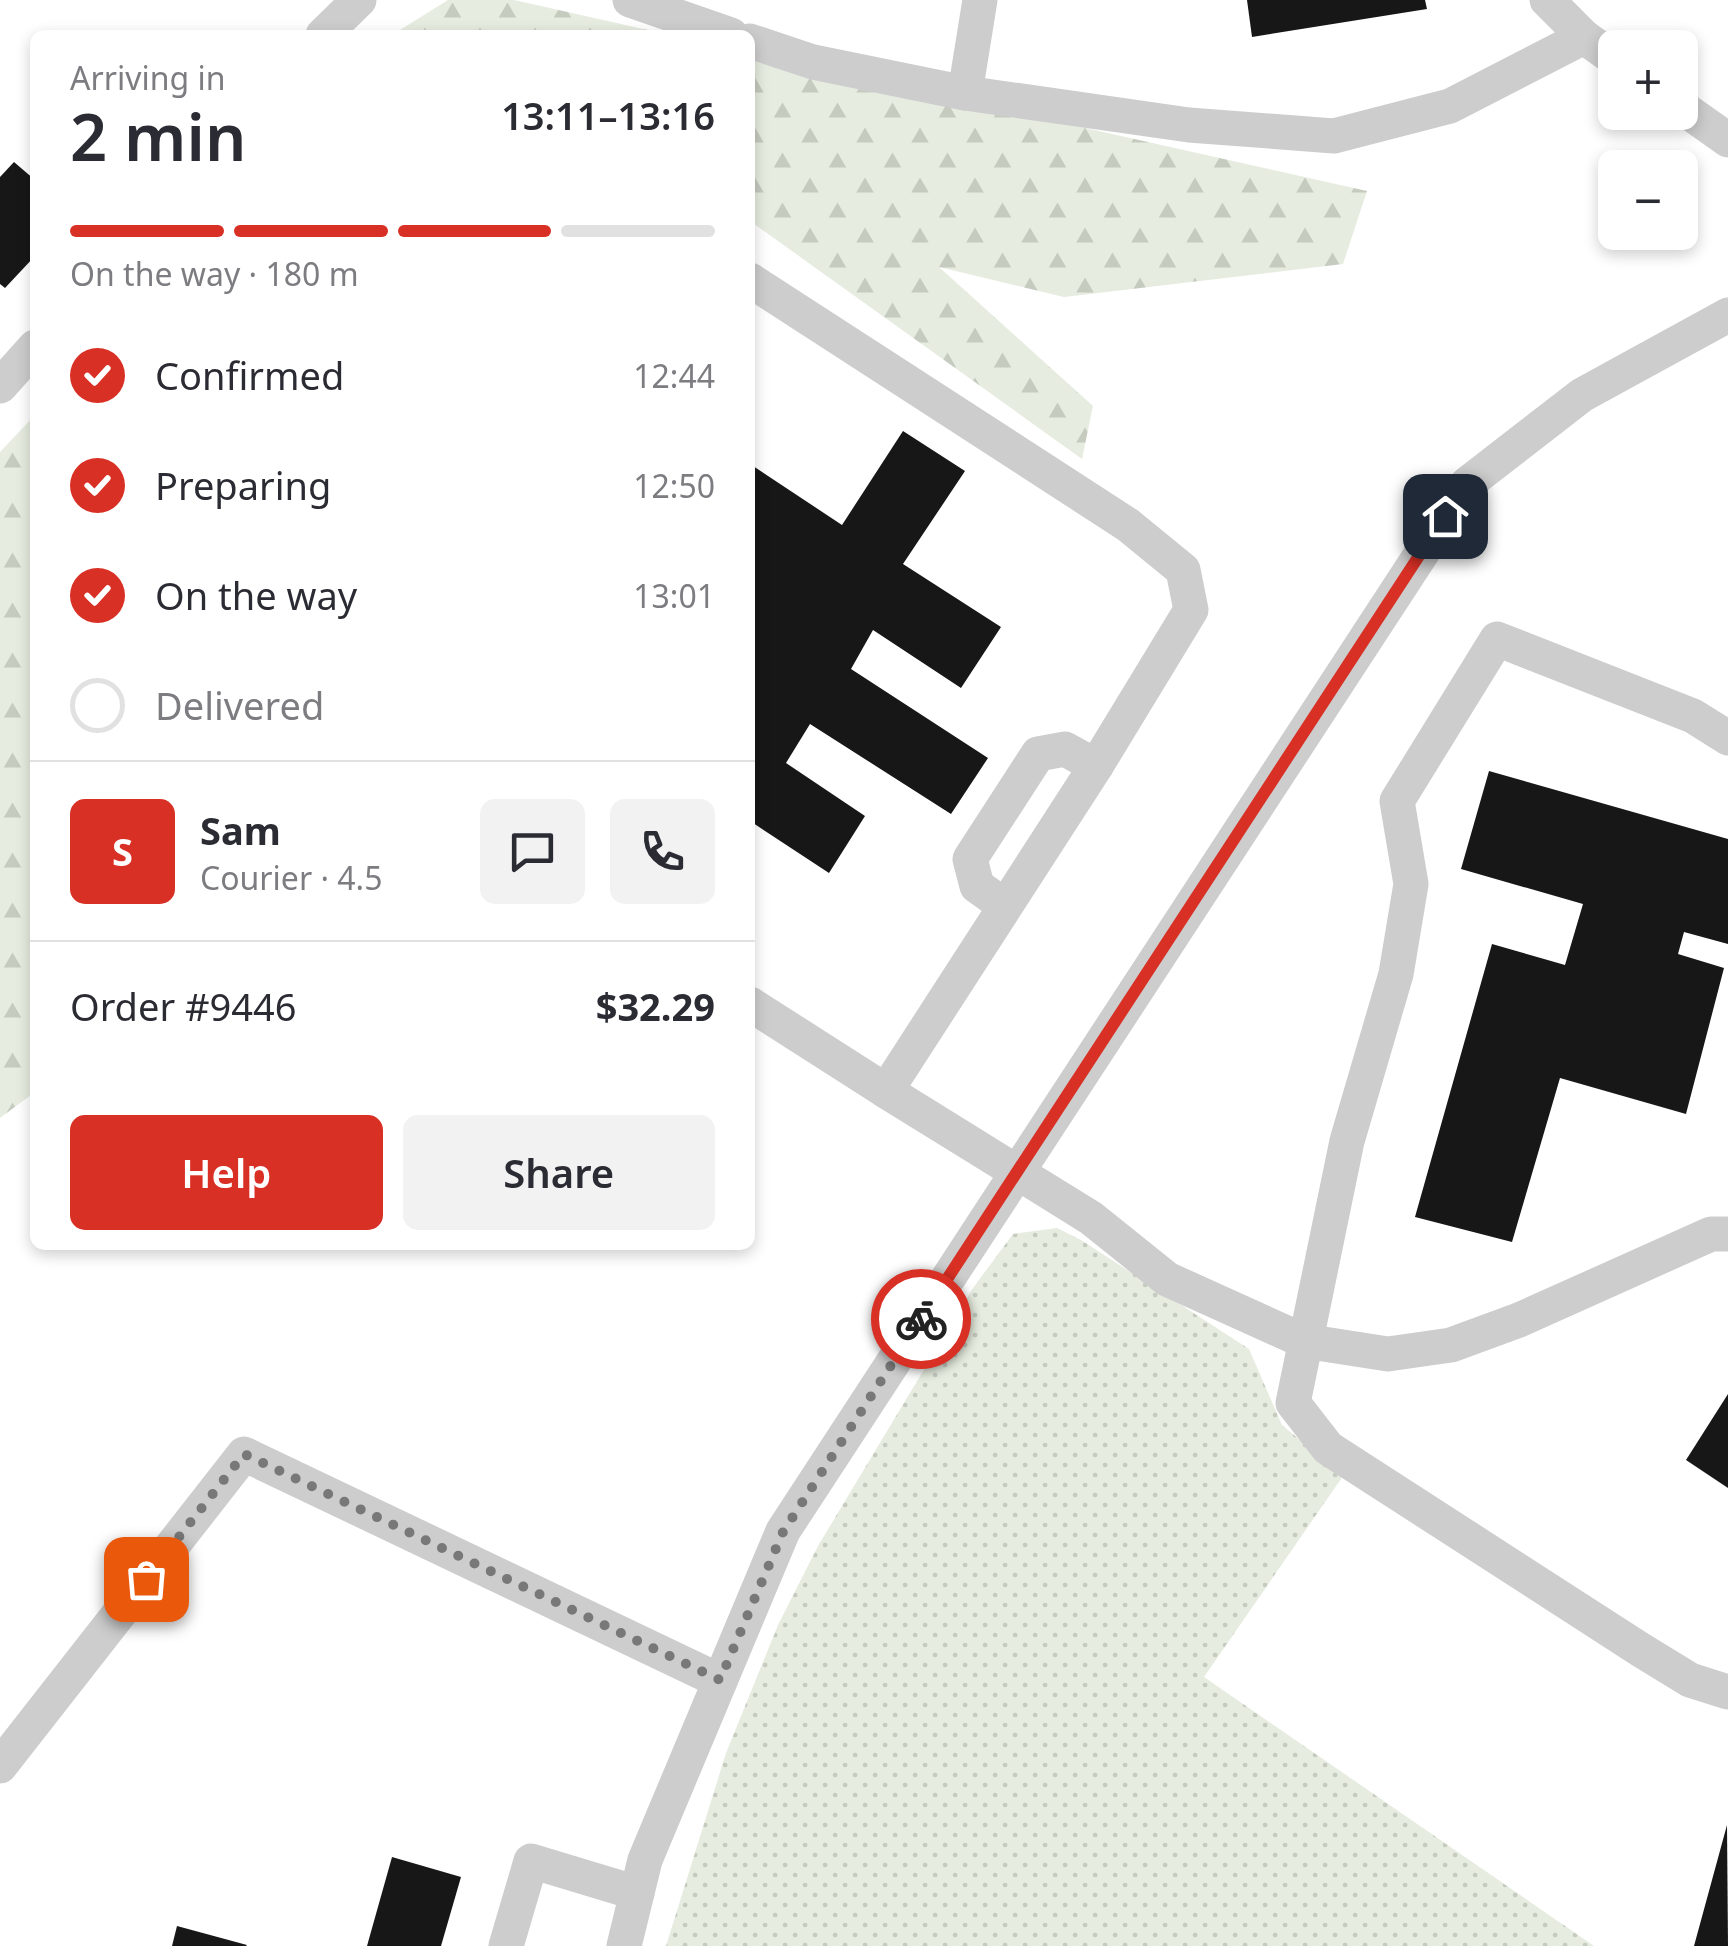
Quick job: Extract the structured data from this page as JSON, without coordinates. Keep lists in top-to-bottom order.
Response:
{
  "page": {
    "map_buttons": ["+", "−"],
    "heading": ["2 min", "Arriving in", "13:11–13:16"],
    "panel": [
      "Sam",
      "Courier · 4.5",
      "Order #9446",
      "$32.29"
    ],
    "bar": "On the way · 180 m",
    "list": [
      ["Confirmed", "12:44"],
      ["Preparing", "12:50"],
      ["On the way", "13:01"],
      "Delivered"
    ],
    "round": "S",
    "buttons": ["Help", "Share"]
  }
}
